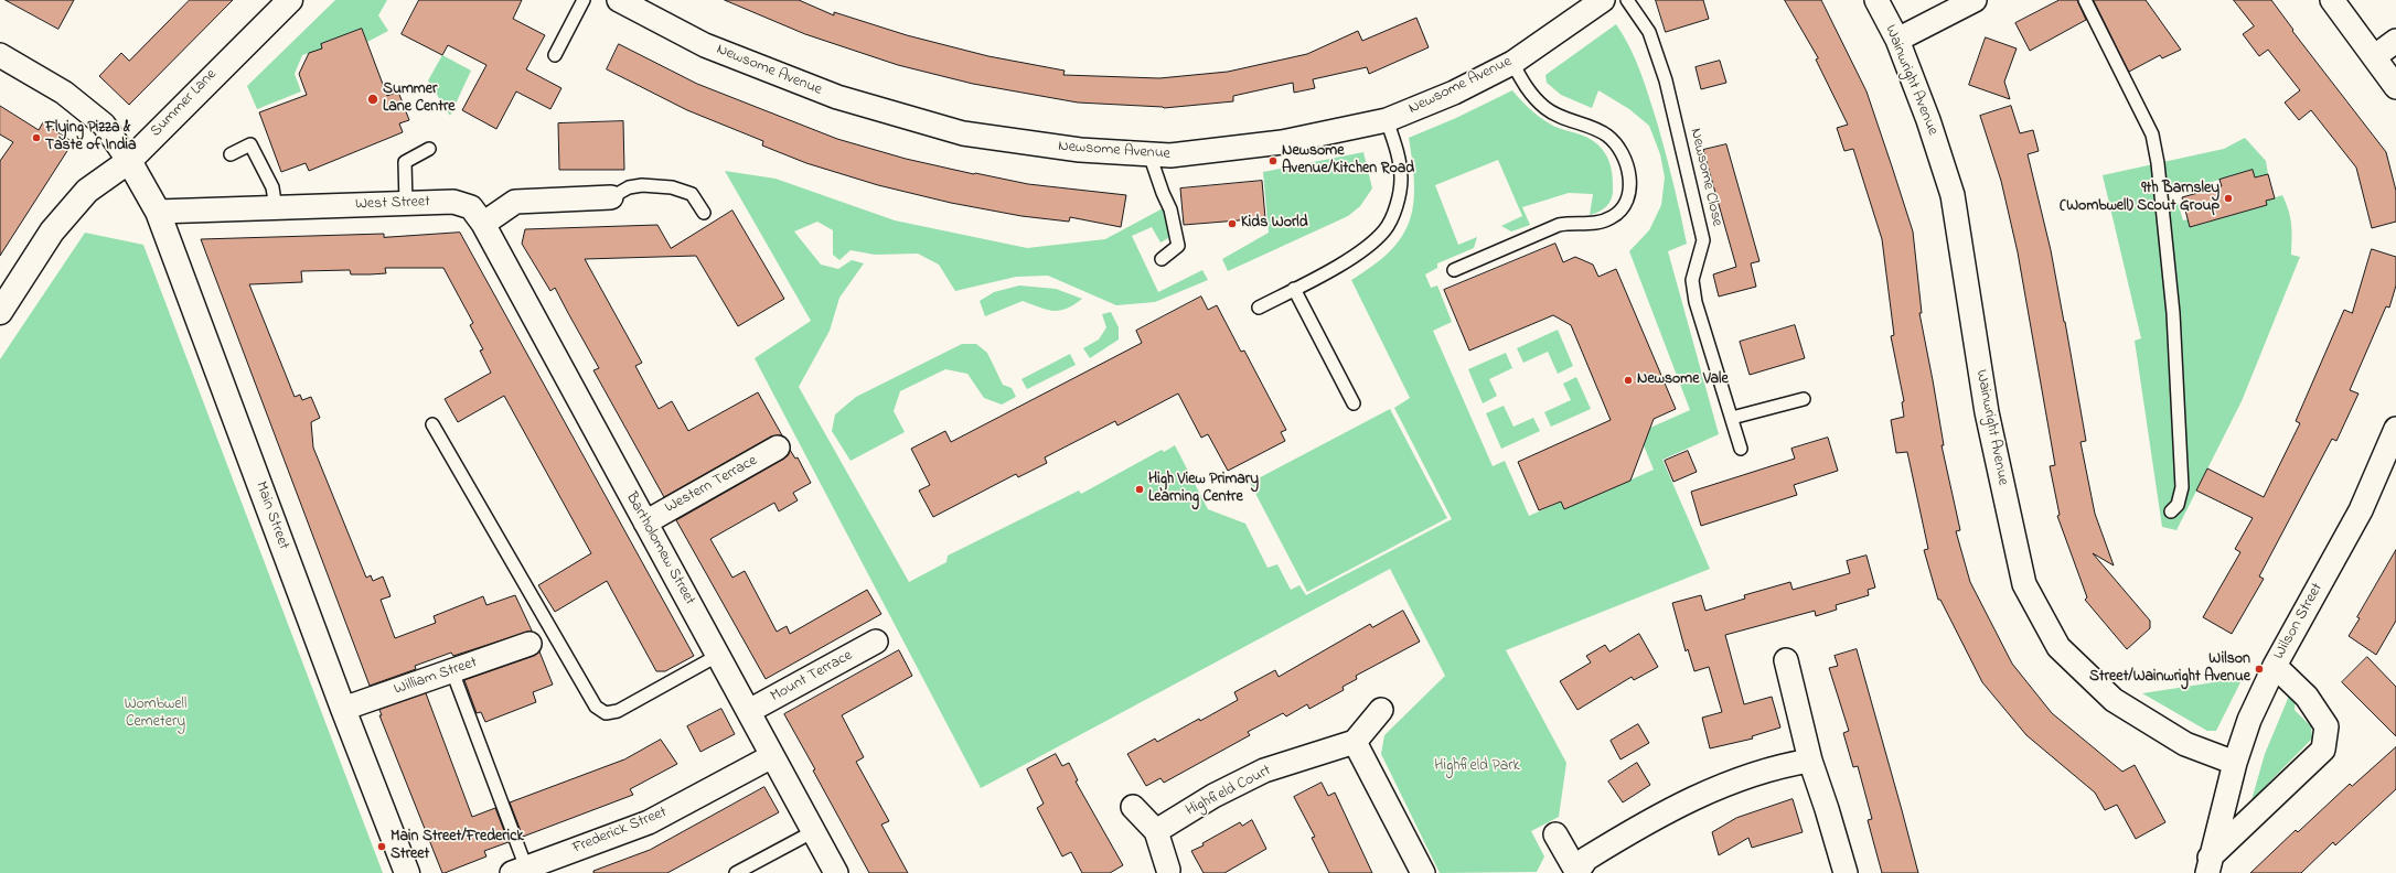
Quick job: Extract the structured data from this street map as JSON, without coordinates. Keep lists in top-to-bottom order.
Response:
{
  "streets": {
    "street": [
      "Newsome Avenue",
      "Wainwright Avenue",
      "Summer Lane",
      "West Street",
      "Western Terrace",
      "Main Street",
      "Bartholomew Street",
      "Wilson Street",
      "William Street",
      "Mount Terrace",
      "Highfield Court",
      "Frederick Street"
    ],
    "lane": ["Newsome Close"]
  },
  "crossings": [
    ["Wainwright Avenue", "Wilson Street"],
    ["Summer Lane", "Main Street"],
    ["West Street", "Main Street"],
    ["West Street", "Bartholomew Street"],
    ["Western Terrace", "Bartholomew Street"],
    ["Main Street", "William Street"],
    ["Bartholomew Street", "Mount Terrace"],
    ["Bartholomew Street", "Frederick Street"]
  ],
  "parks": ["Wombwell Cemetery", "Highfield Park"],
  "places": [
    "Summer Lane Centre",
    "Flying Pizza & Taste of India",
    "Newsome Avenue/Kitchen Road",
    "9th Barnsley (Wombwell) Scout Group",
    "Kids World",
    "Newsome Vale",
    "High View Primary Learning Centre",
    "Wilson Street/Wainwright Avenue",
    "Main Street/Frederick Street"
  ]
}
